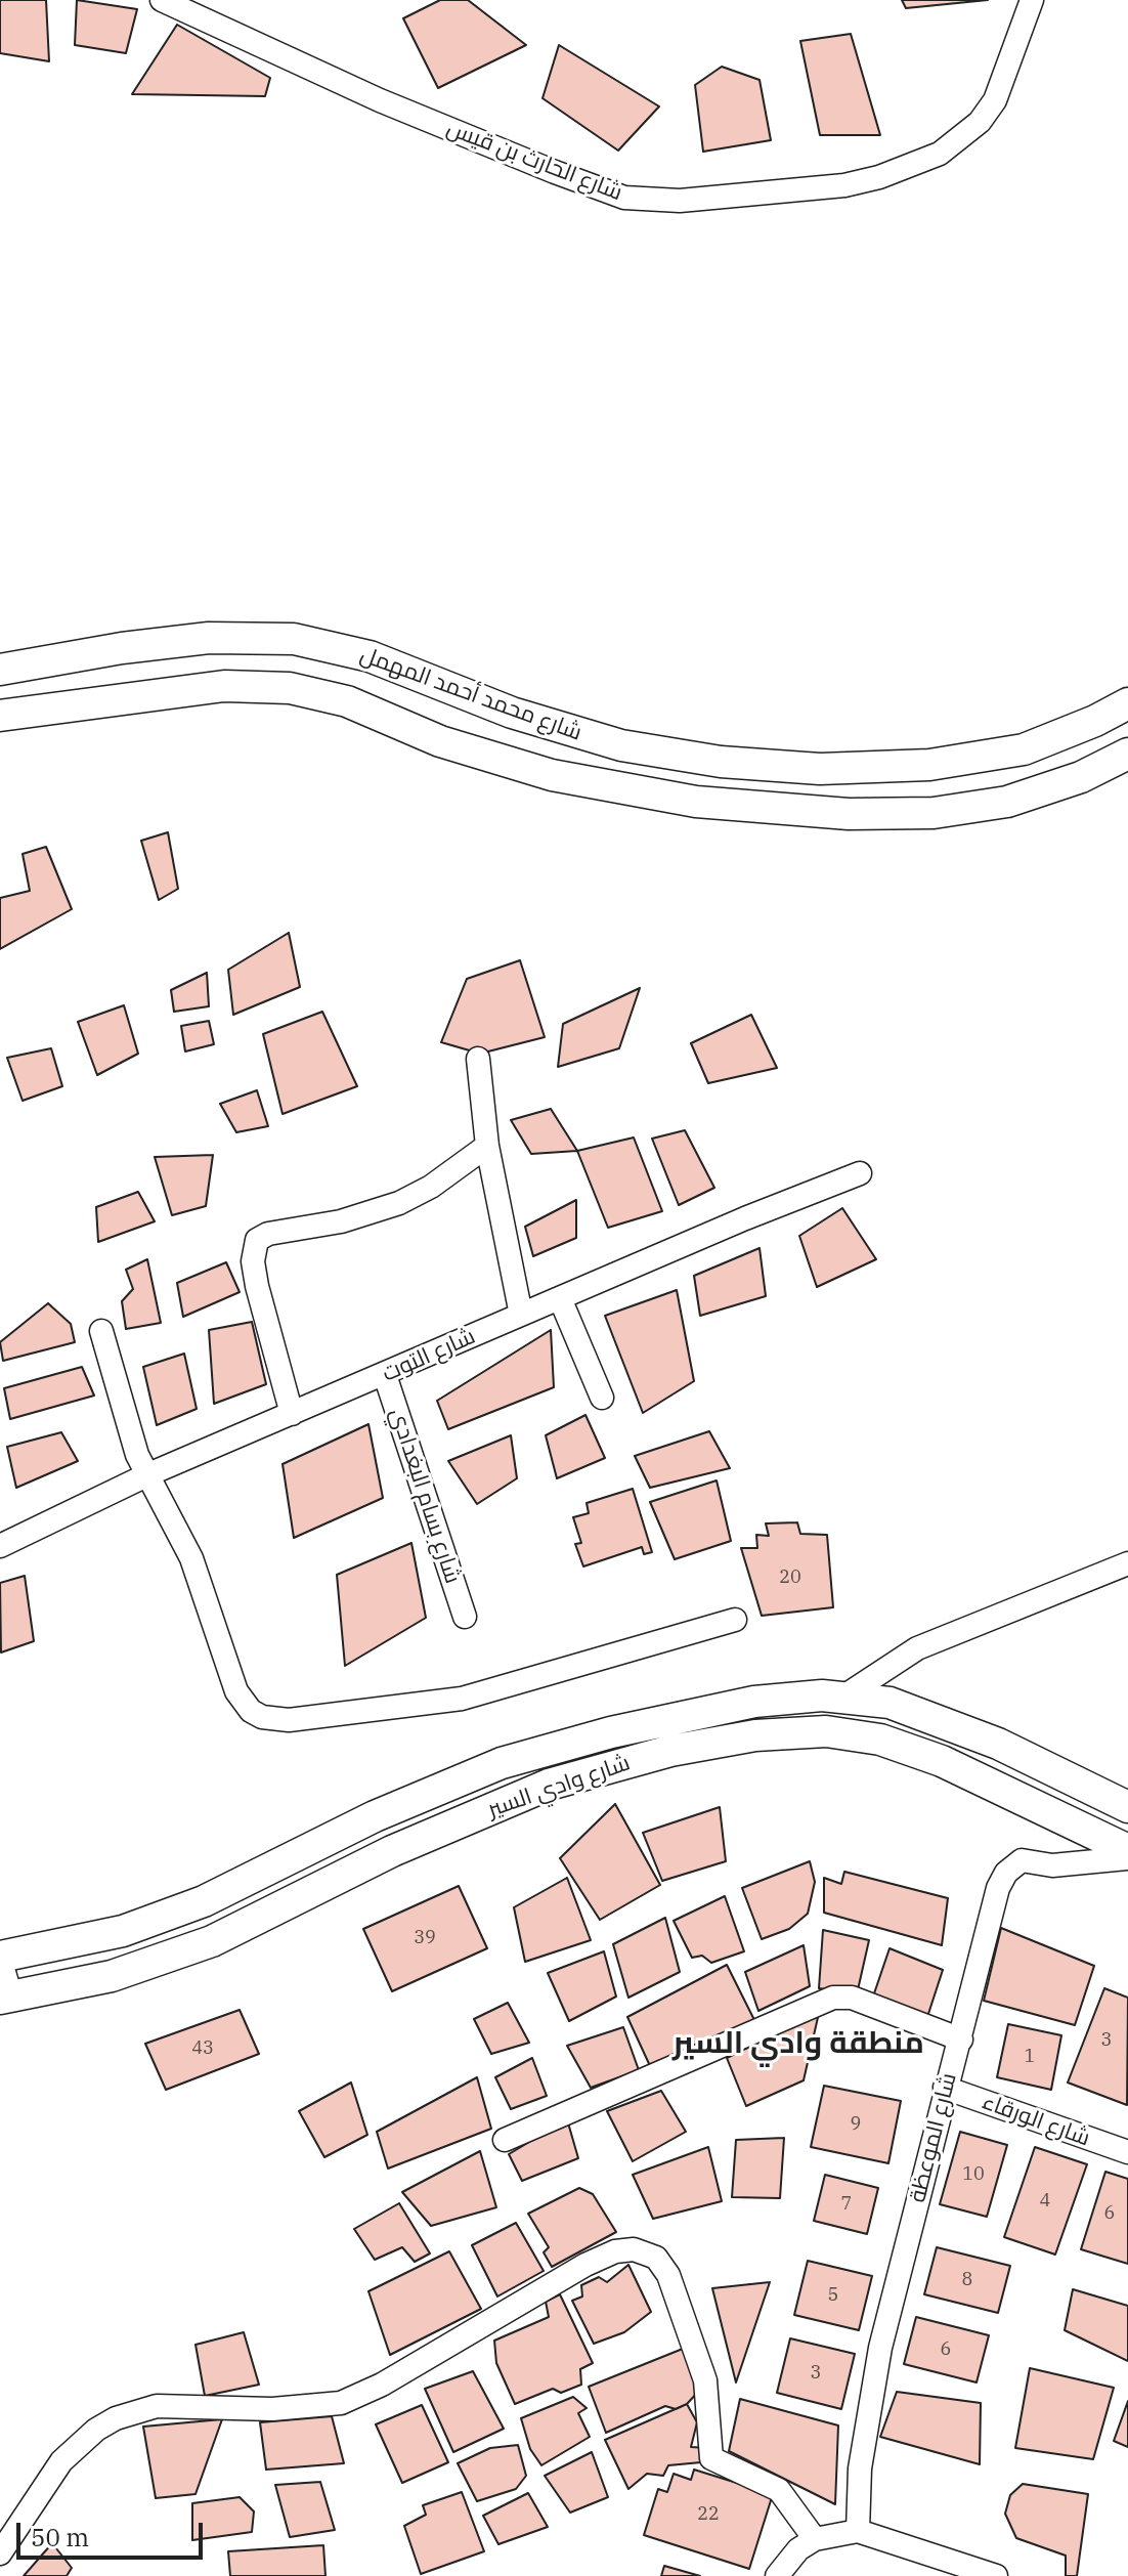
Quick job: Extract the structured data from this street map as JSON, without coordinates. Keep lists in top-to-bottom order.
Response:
{
  "streets": {
    "main road": ["شارع محمد أحمد المهمل", "شارع وادي السير"],
    "street": [
      "شارع الحارث بن قيس",
      "شارع التوت",
      "شارع بسام البغدادي",
      "شارع الورقاء",
      "شارع الموعظة"
    ]
  },
  "crossings": [
    ["شارع التوت", "شارع بسام البغدادي"],
    ["شارع الورقاء", "شارع الموعظة"]
  ],
  "districts": ["منطقة وادي السير"],
  "house_numbers": [
    "20",
    "39",
    "3",
    "43",
    "1",
    "9",
    "10",
    "4",
    "7",
    "6",
    "8",
    "5",
    "6",
    "3",
    "22"
  ],
  "scale_bar": "50 m"
}
